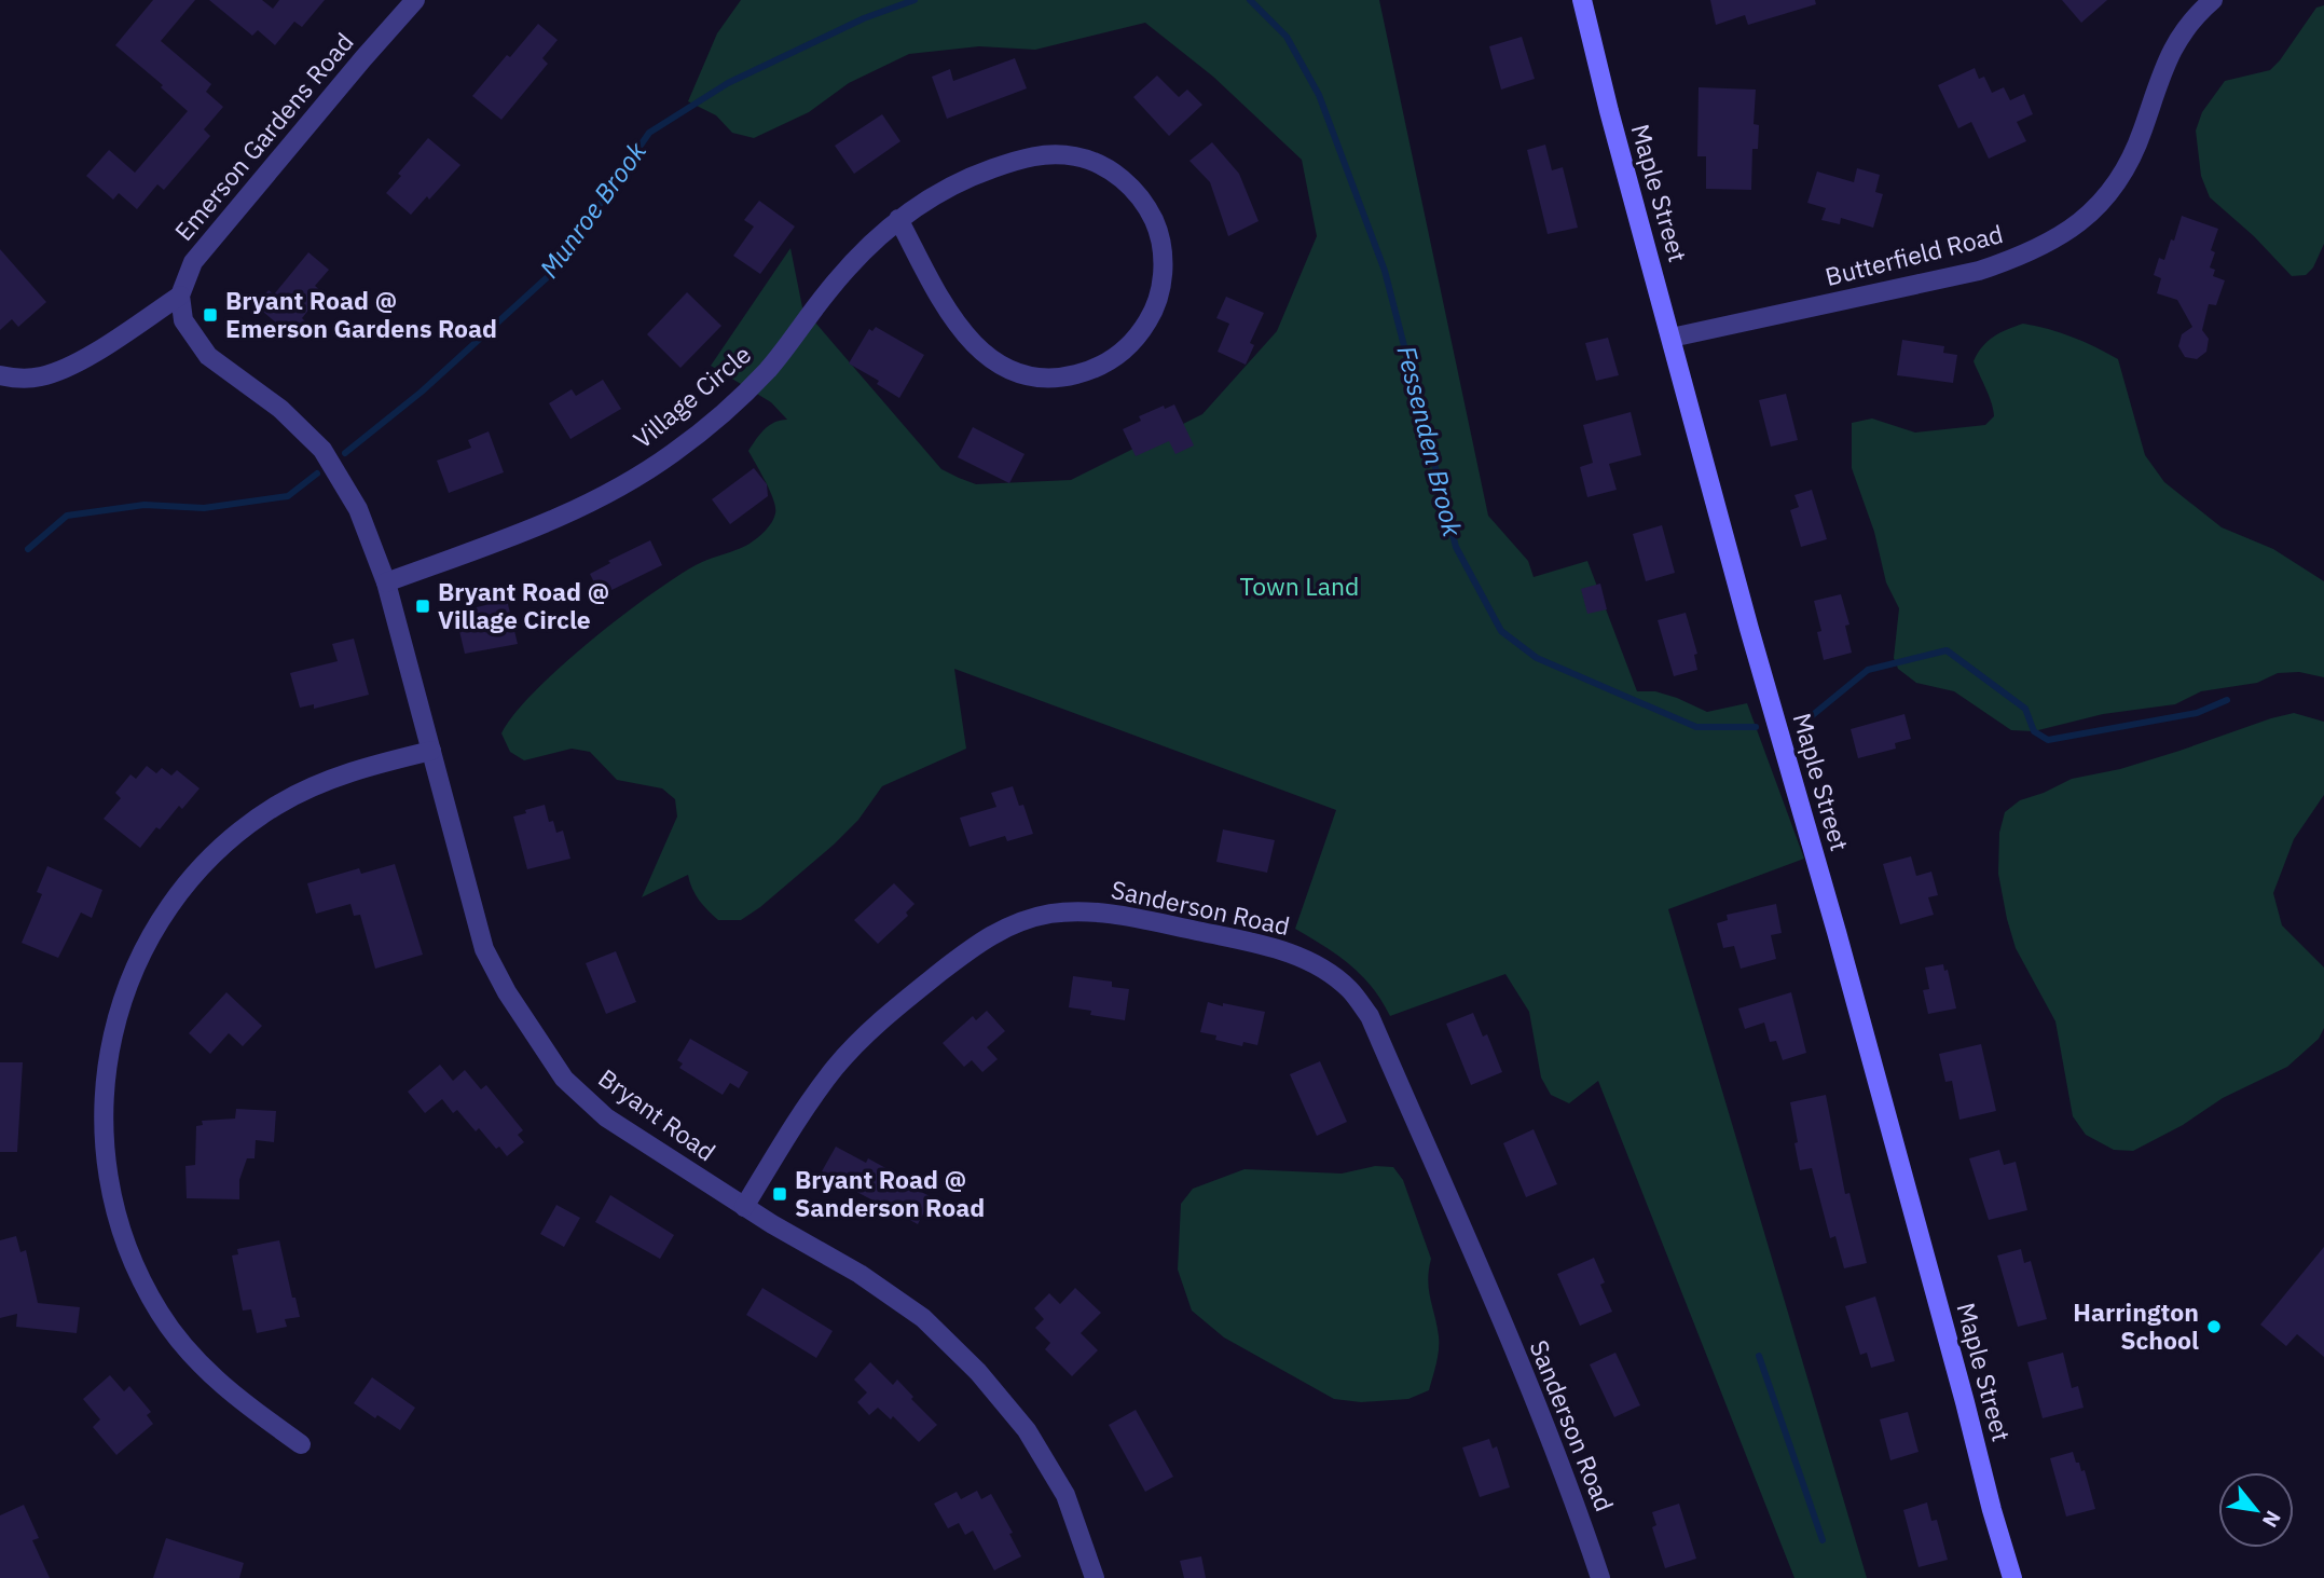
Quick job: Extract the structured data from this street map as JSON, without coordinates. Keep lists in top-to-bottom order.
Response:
{
  "streets": {
    "main road": ["Maple Street"],
    "street": [
      "Emerson Gardens Road",
      "Butterfield Road",
      "Village Circle",
      "Sanderson Road",
      "Bryant Road"
    ]
  },
  "crossings": [
    ["Emerson Gardens Road", "Bryant Road"],
    ["Maple Street", "Butterfield Road"],
    ["Village Circle", "Bryant Road"],
    ["Sanderson Road", "Bryant Road"]
  ],
  "water": ["Munroe Brook", "Fessenden Brook"],
  "parks": ["Town Land"],
  "places": {
    "transit": ["Bryant Road @ Emerson Gardens Road", "Bryant Road @ Village Circle", "Bryant Road @ Sanderson Road"],
    "other": ["Harrington School"]
  },
  "north": "bottom right"
}
